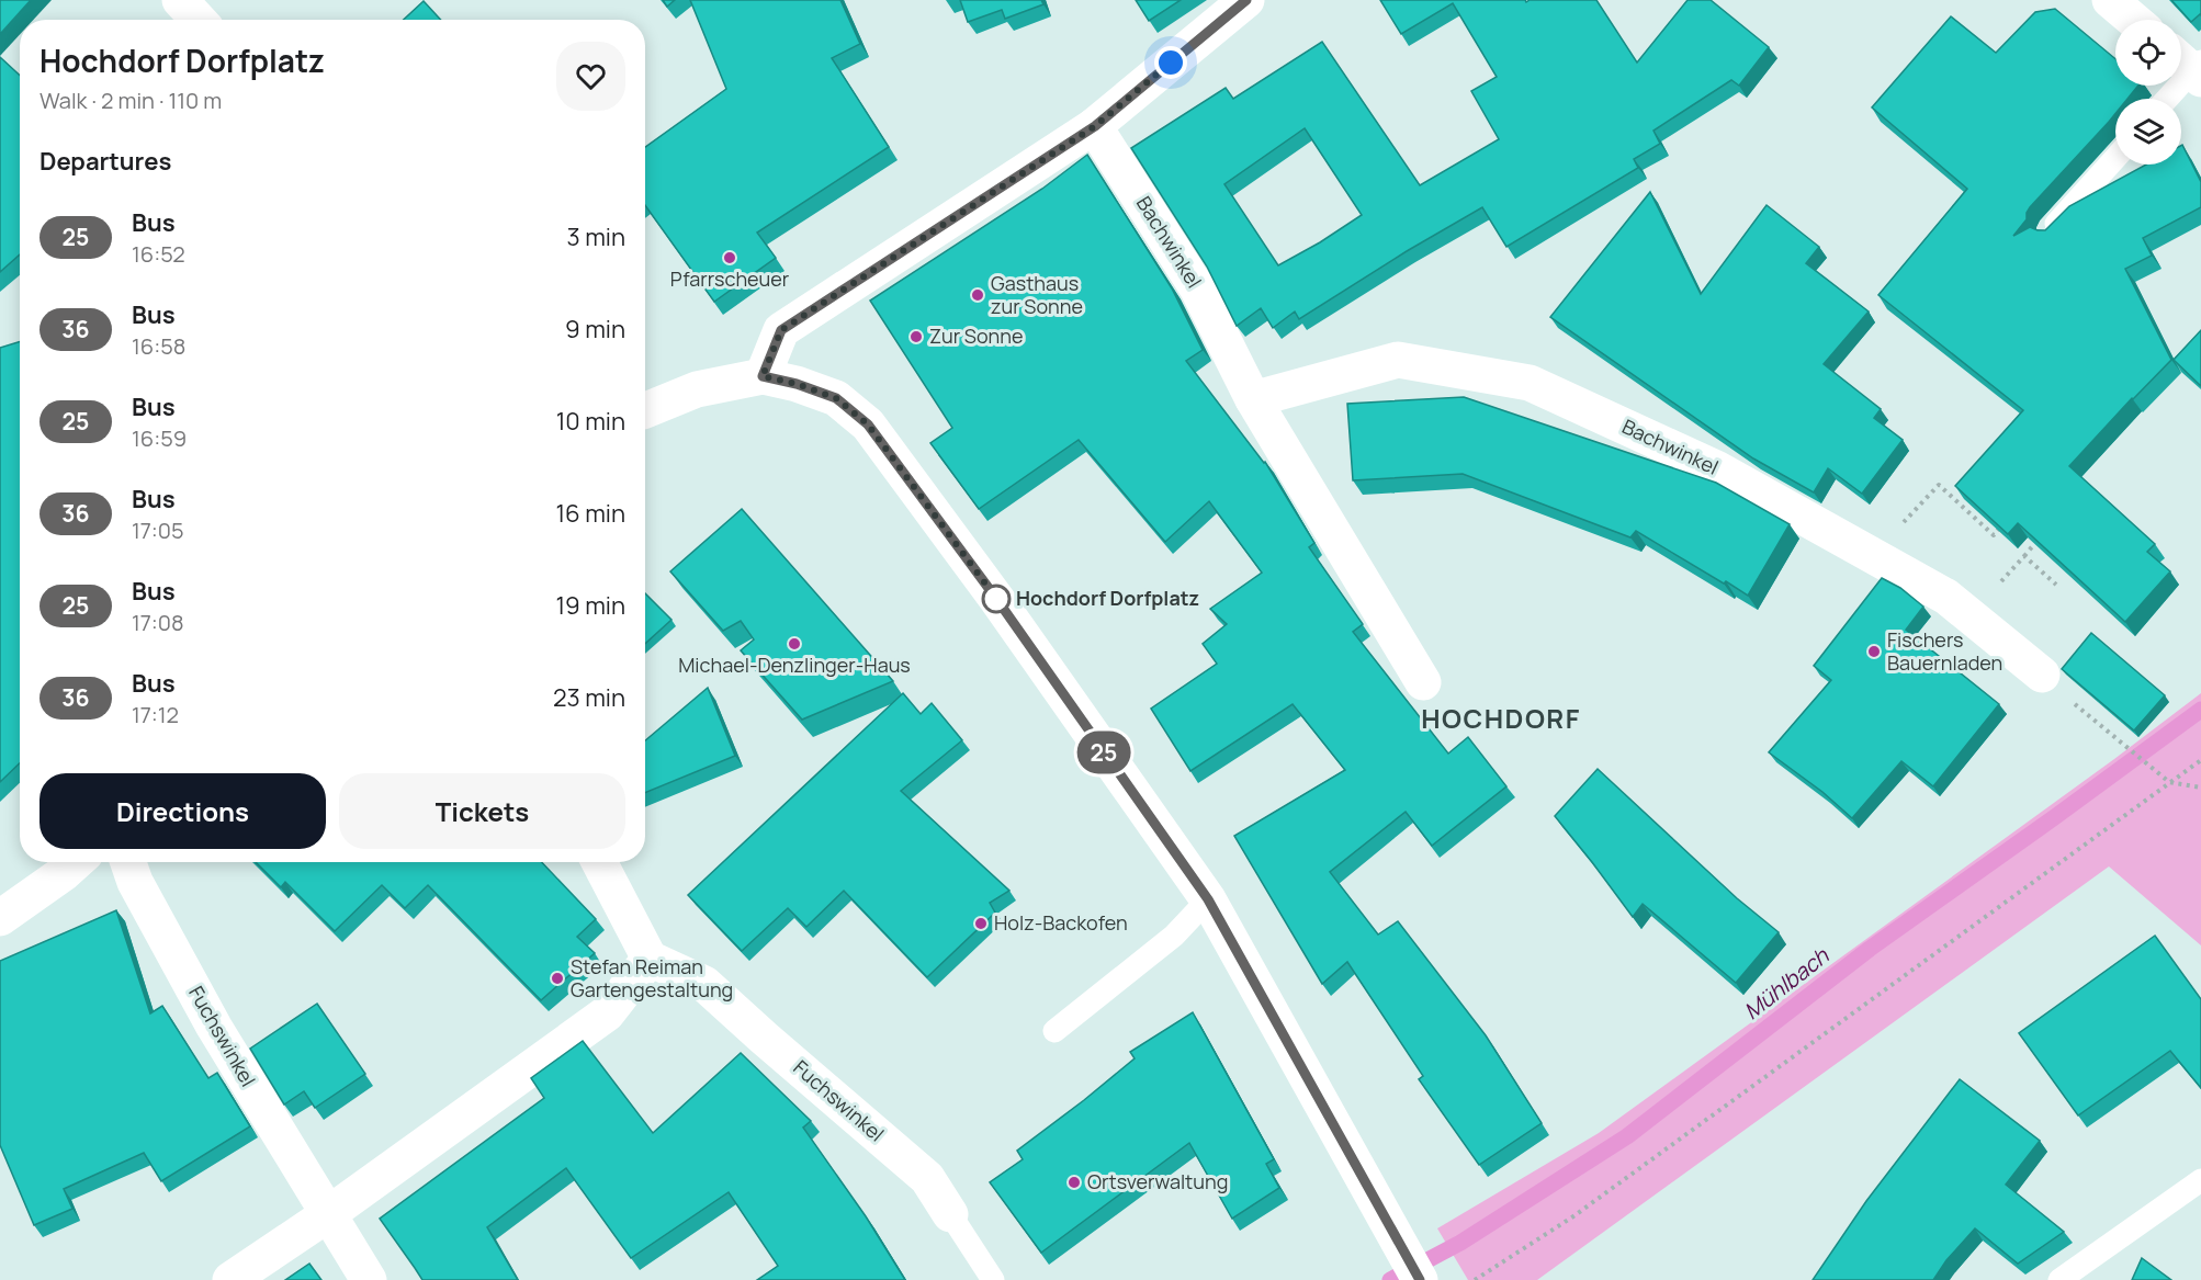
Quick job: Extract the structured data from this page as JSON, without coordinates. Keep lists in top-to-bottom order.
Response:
{
  "streets": {
    "street": ["Bachwinkel", "Fuchswinkel"]
  },
  "districts": ["HOCHDORF"],
  "water": ["Mühlbach"],
  "places": [
    "Pfarrscheuer",
    "Gasthaus zur Sonne",
    "Zur Sonne",
    "Hochdorf Dorfplatz",
    "Michael-Denzlinger-Haus",
    "Fischers Bauernladen",
    "Holz-Backofen",
    "Stefan Reiman Gartengestaltung",
    "Ortsverwaltung"
  ],
  "lines": ["bus line 25"],
  "page": {
    "on_map": "25",
    "heading": [
      ["Hochdorf Dorfplatz", "Walk · 2 min · 110 m"],
      "Departures"
    ],
    "list": [
      {
        "mark": "25",
        "name": "Bus",
        "note": "16:52",
        "value": "3 min"
      },
      {
        "mark": "36",
        "name": "Bus",
        "note": "16:58",
        "value": "9 min"
      },
      {
        "mark": "25",
        "name": "Bus",
        "note": "16:59",
        "value": "10 min"
      },
      {
        "mark": "36",
        "name": "Bus",
        "note": "17:05",
        "value": "16 min"
      },
      {
        "mark": "25",
        "name": "Bus",
        "note": "17:08",
        "value": "19 min"
      },
      {
        "mark": "36",
        "name": "Bus",
        "note": "17:12",
        "value": "23 min"
      }
    ],
    "buttons": ["Directions", "Tickets"]
  }
}
